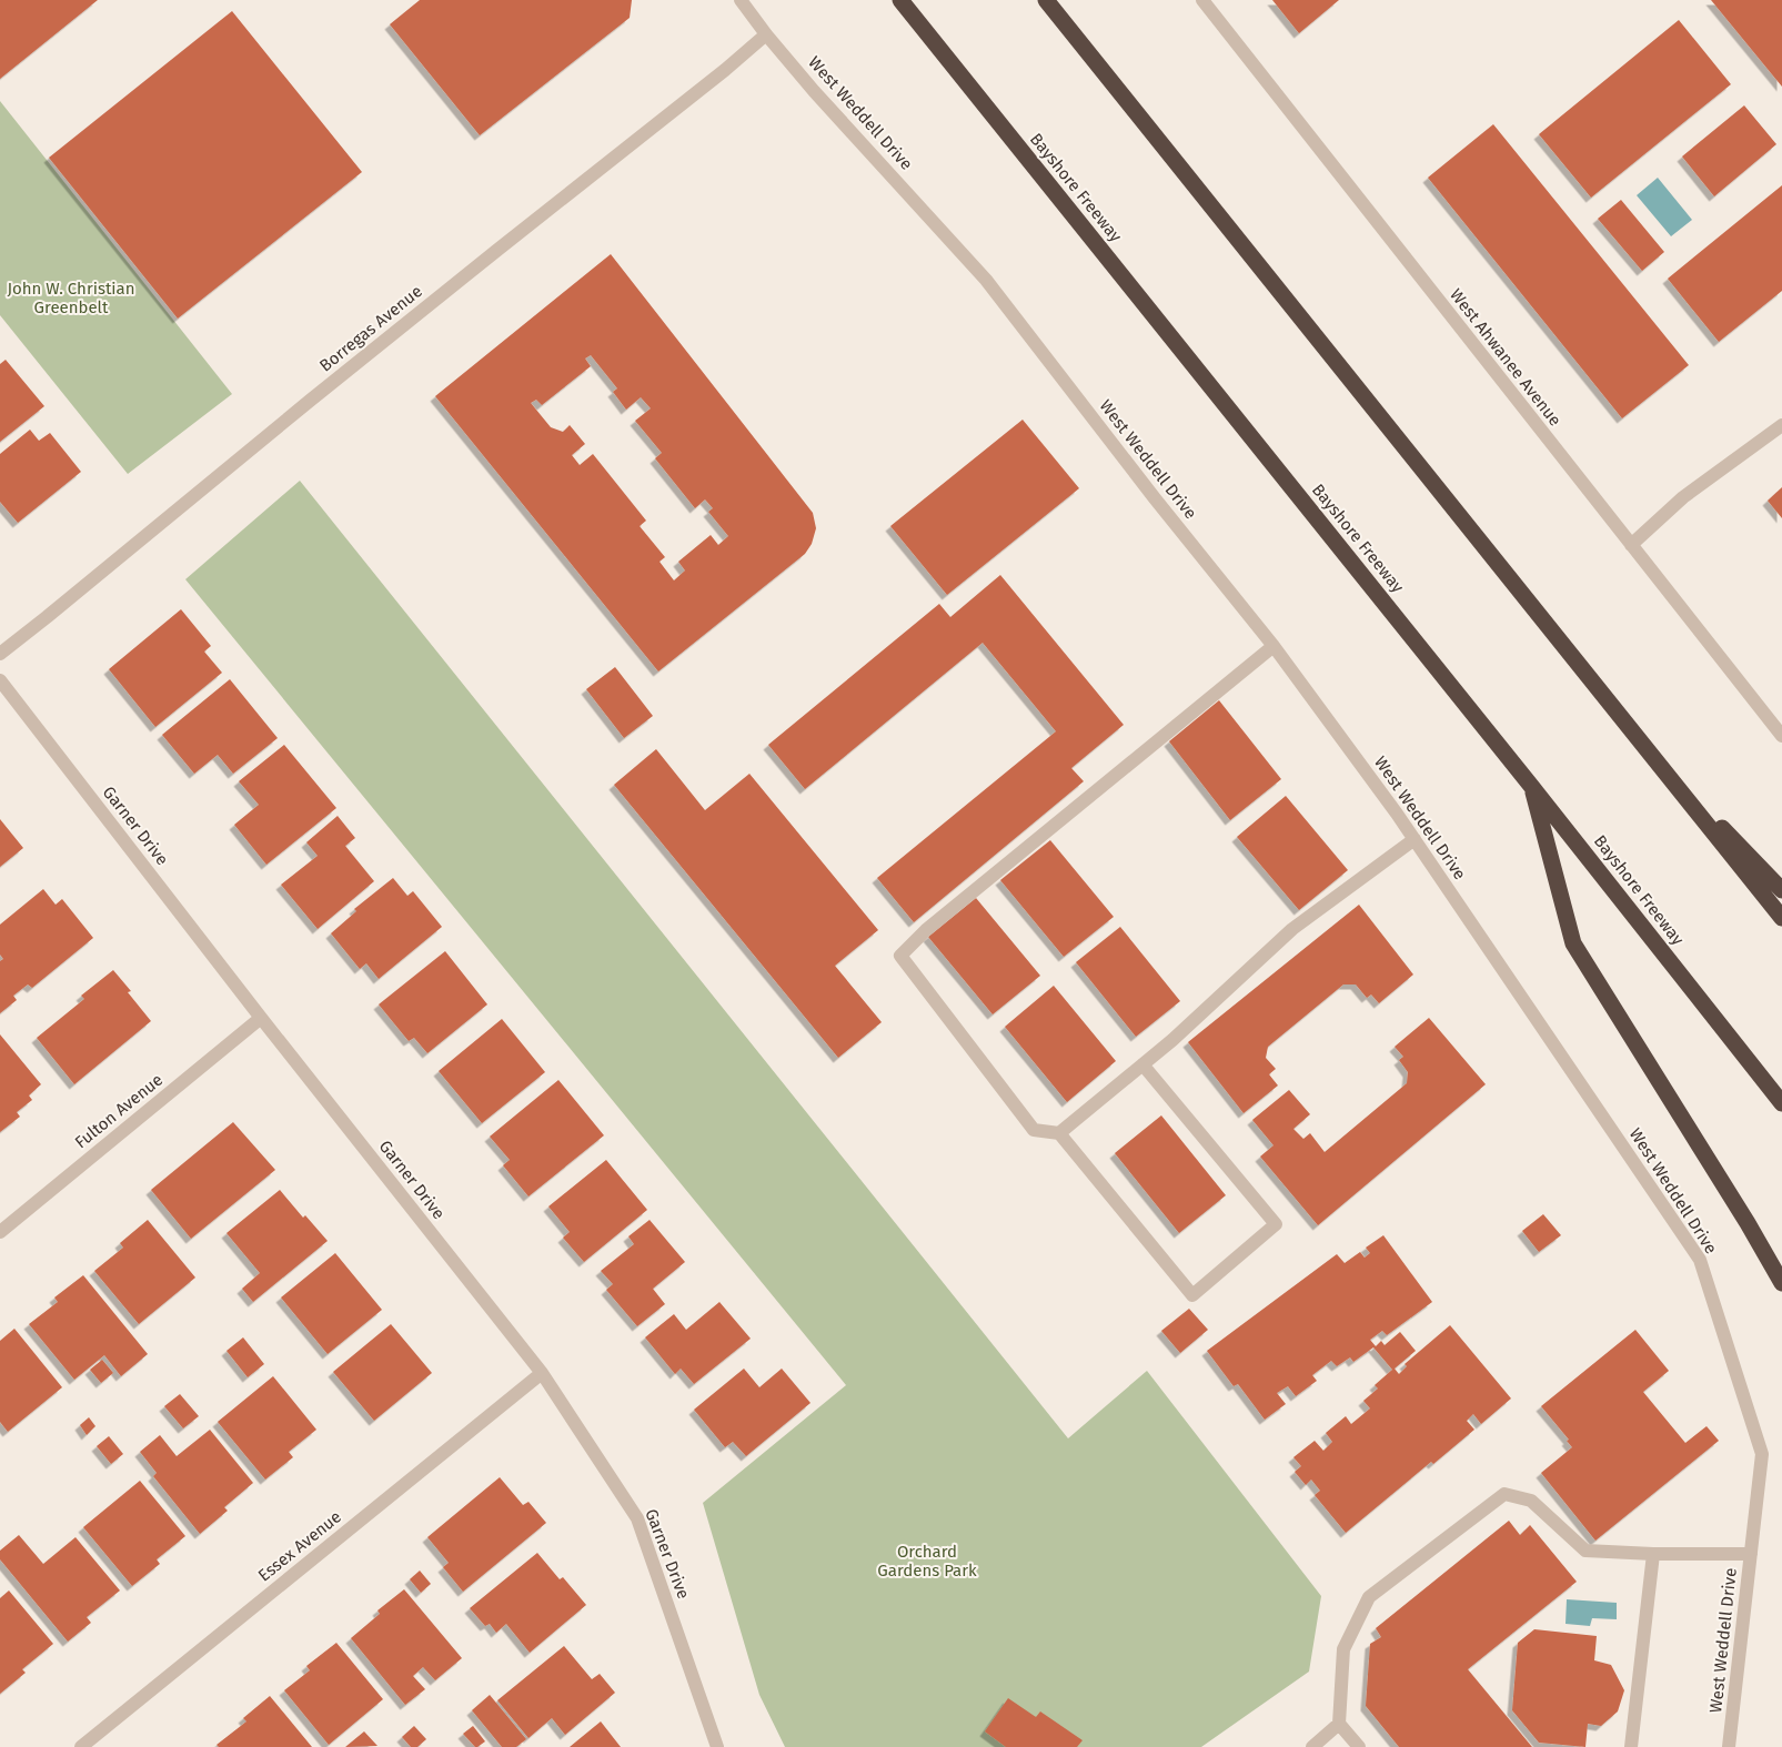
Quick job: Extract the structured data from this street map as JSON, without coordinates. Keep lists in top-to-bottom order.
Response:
{
  "streets": {
    "highway": ["Bayshore Freeway"],
    "street": [
      "West Weddell Drive",
      "Borregas Avenue",
      "West Ahwanee Avenue",
      "Garner Drive",
      "Fulton Avenue",
      "Essex Avenue"
    ]
  },
  "crossings": [
    ["West Weddell Drive", "Borregas Avenue"],
    ["Garner Drive", "Fulton Avenue"],
    ["Garner Drive", "Essex Avenue"]
  ],
  "parks": ["John W. Christian Greenbelt", "Orchard Gardens Park"]
}
